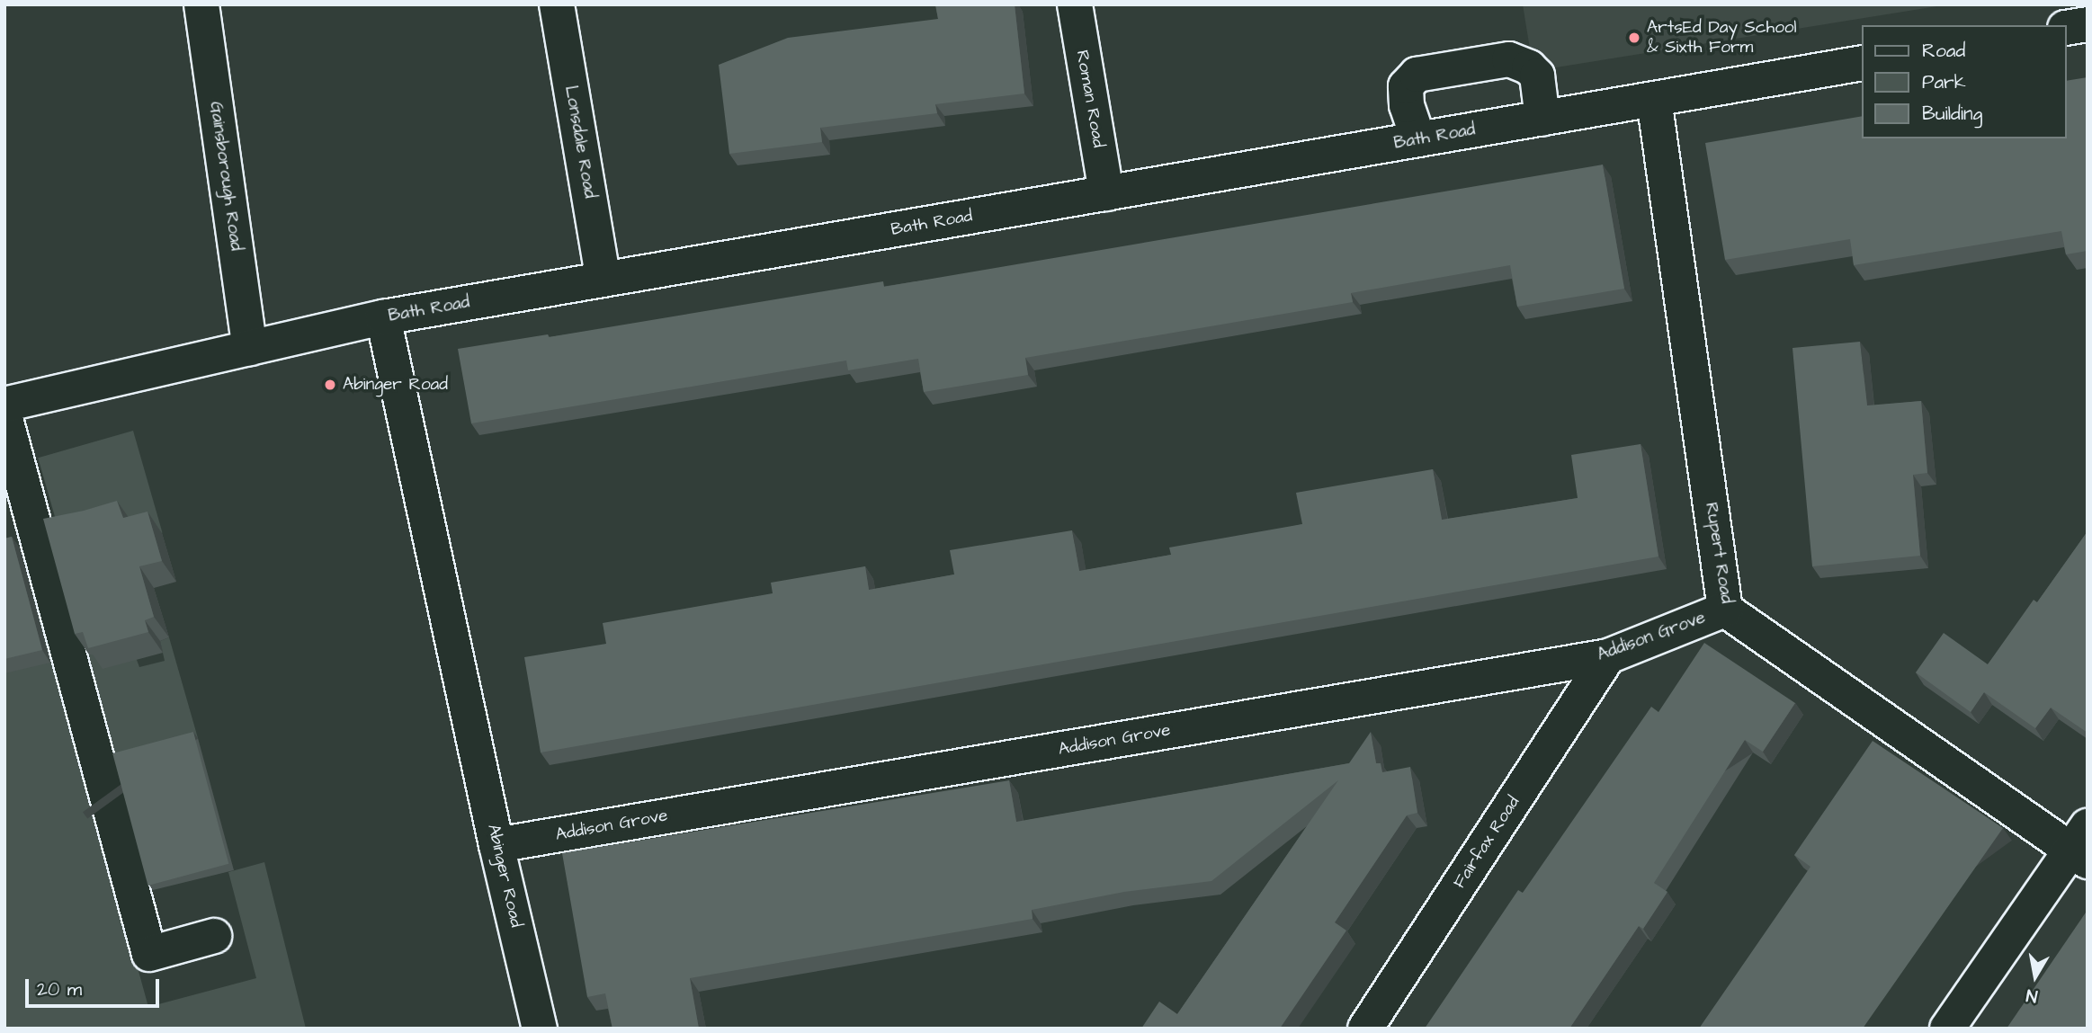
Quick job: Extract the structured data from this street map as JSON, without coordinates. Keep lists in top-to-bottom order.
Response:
{
  "streets": {
    "street": [
      "Roman Road",
      "Bath Road",
      "Lonsdale Road",
      "Gainsborough Road",
      "Rupert Road",
      "Addison Grove",
      "Fairfax Road",
      "Abinger Road"
    ]
  },
  "crossings": [
    ["Roman Road", "Bath Road"],
    ["Bath Road", "Lonsdale Road"],
    ["Bath Road", "Gainsborough Road"],
    ["Bath Road", "Rupert Road"],
    ["Bath Road", "Abinger Road"],
    ["Rupert Road", "Addison Grove"],
    ["Addison Grove", "Fairfax Road"],
    ["Addison Grove", "Abinger Road"]
  ],
  "places": ["ArtsEd Day School & Sixth Form", "Abinger Road"],
  "legend": ["Road", "Park", "Building"],
  "scale_bar": "20 m",
  "north": "bottom"
}
